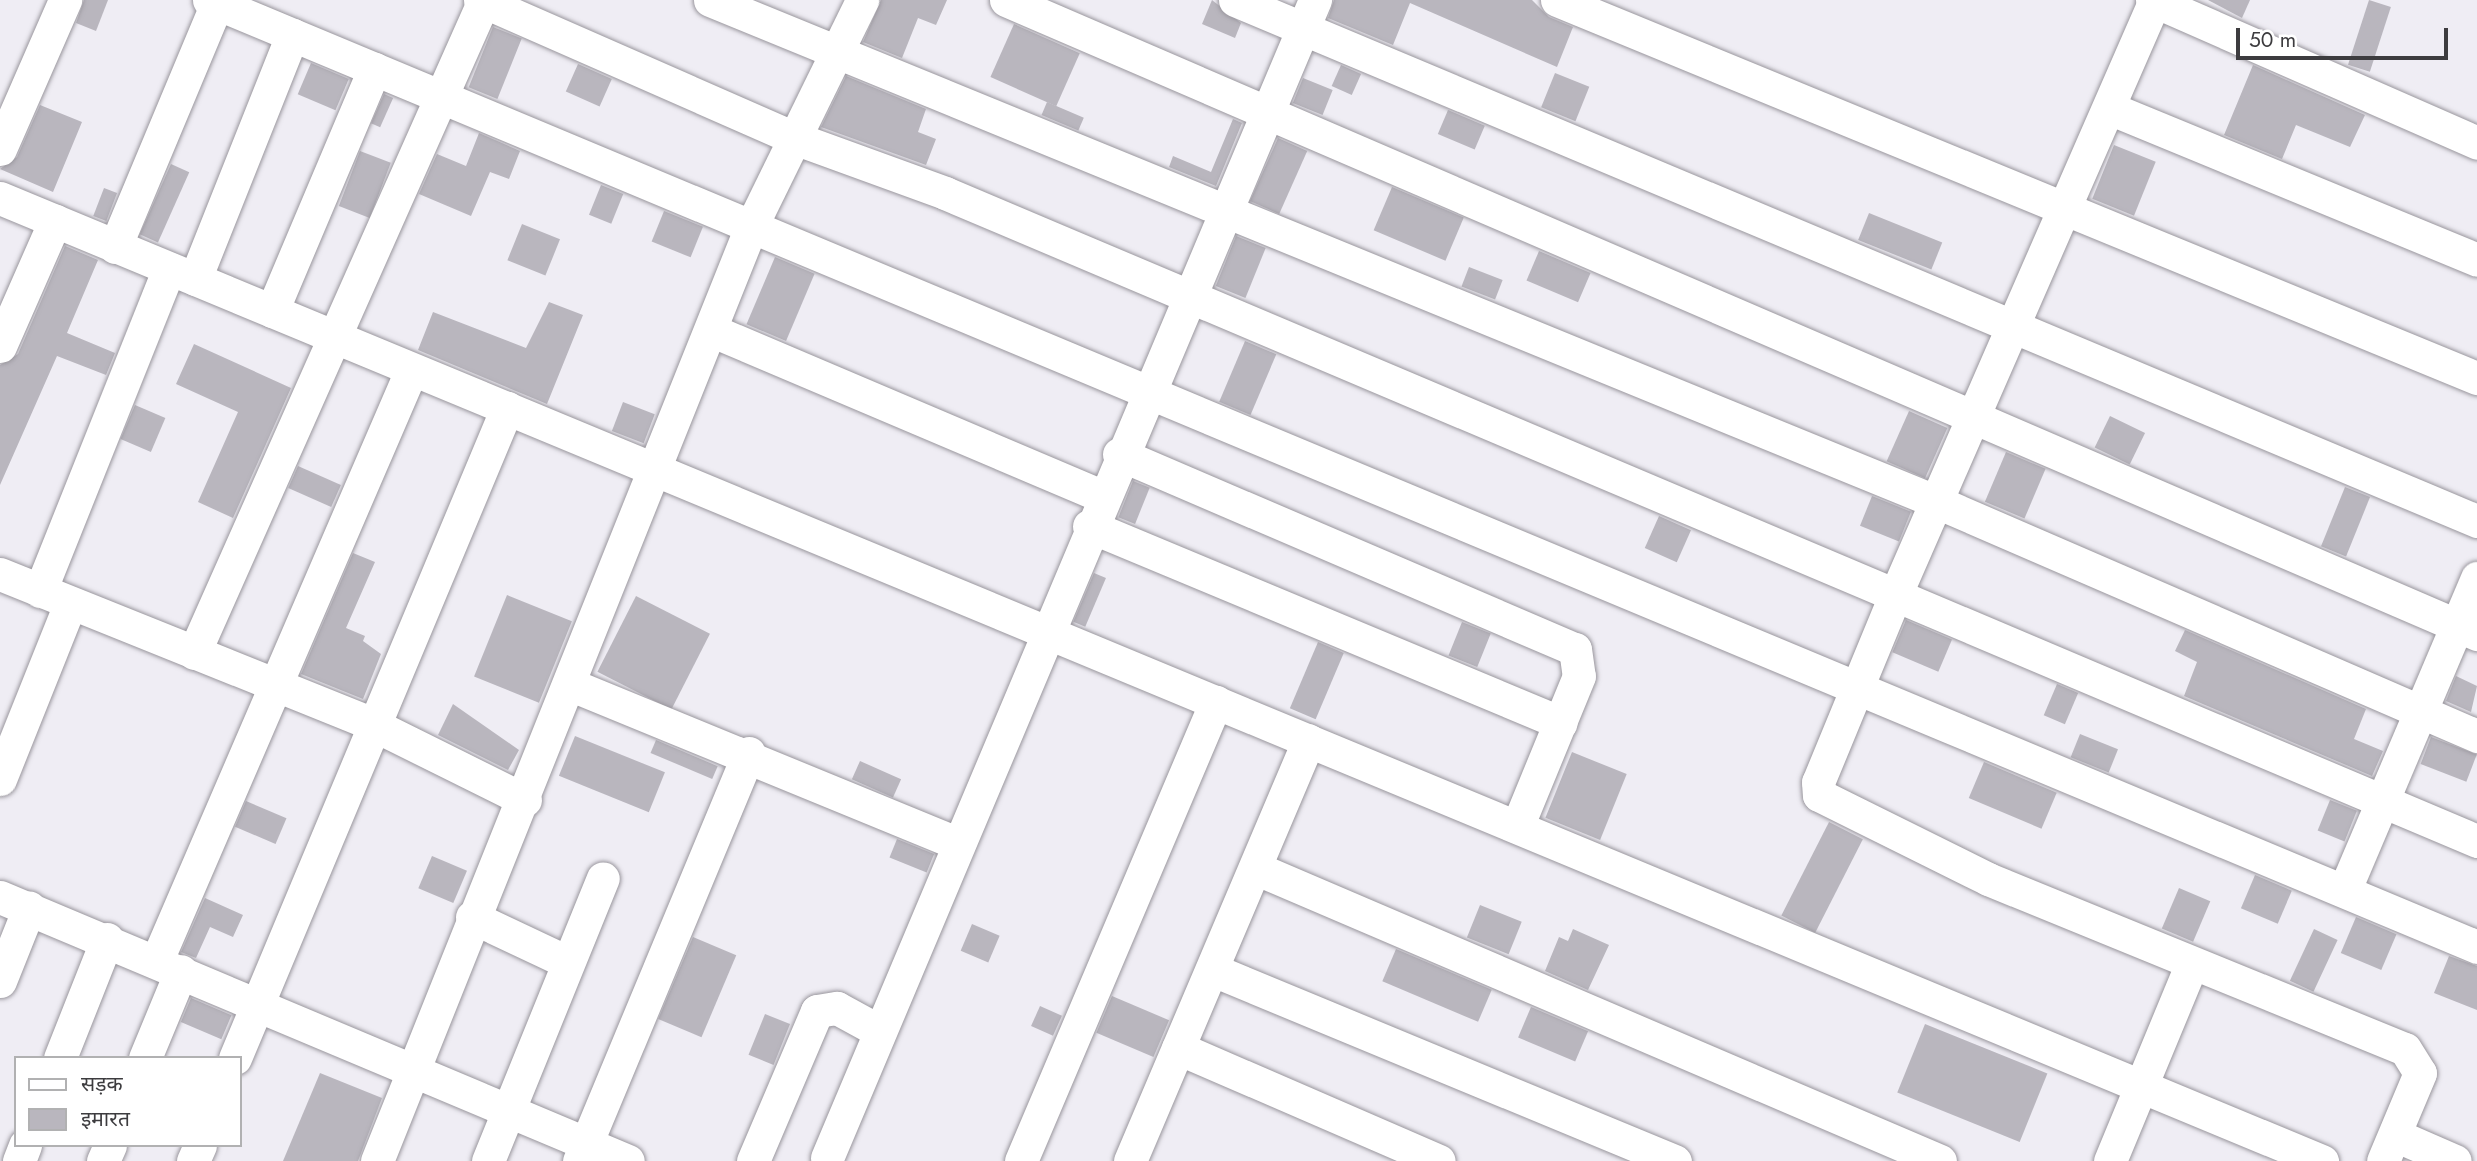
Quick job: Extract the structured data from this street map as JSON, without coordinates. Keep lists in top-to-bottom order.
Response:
{
  "legend": ["सड़क", "इमारत"],
  "scale_bar": "50 m"
}
